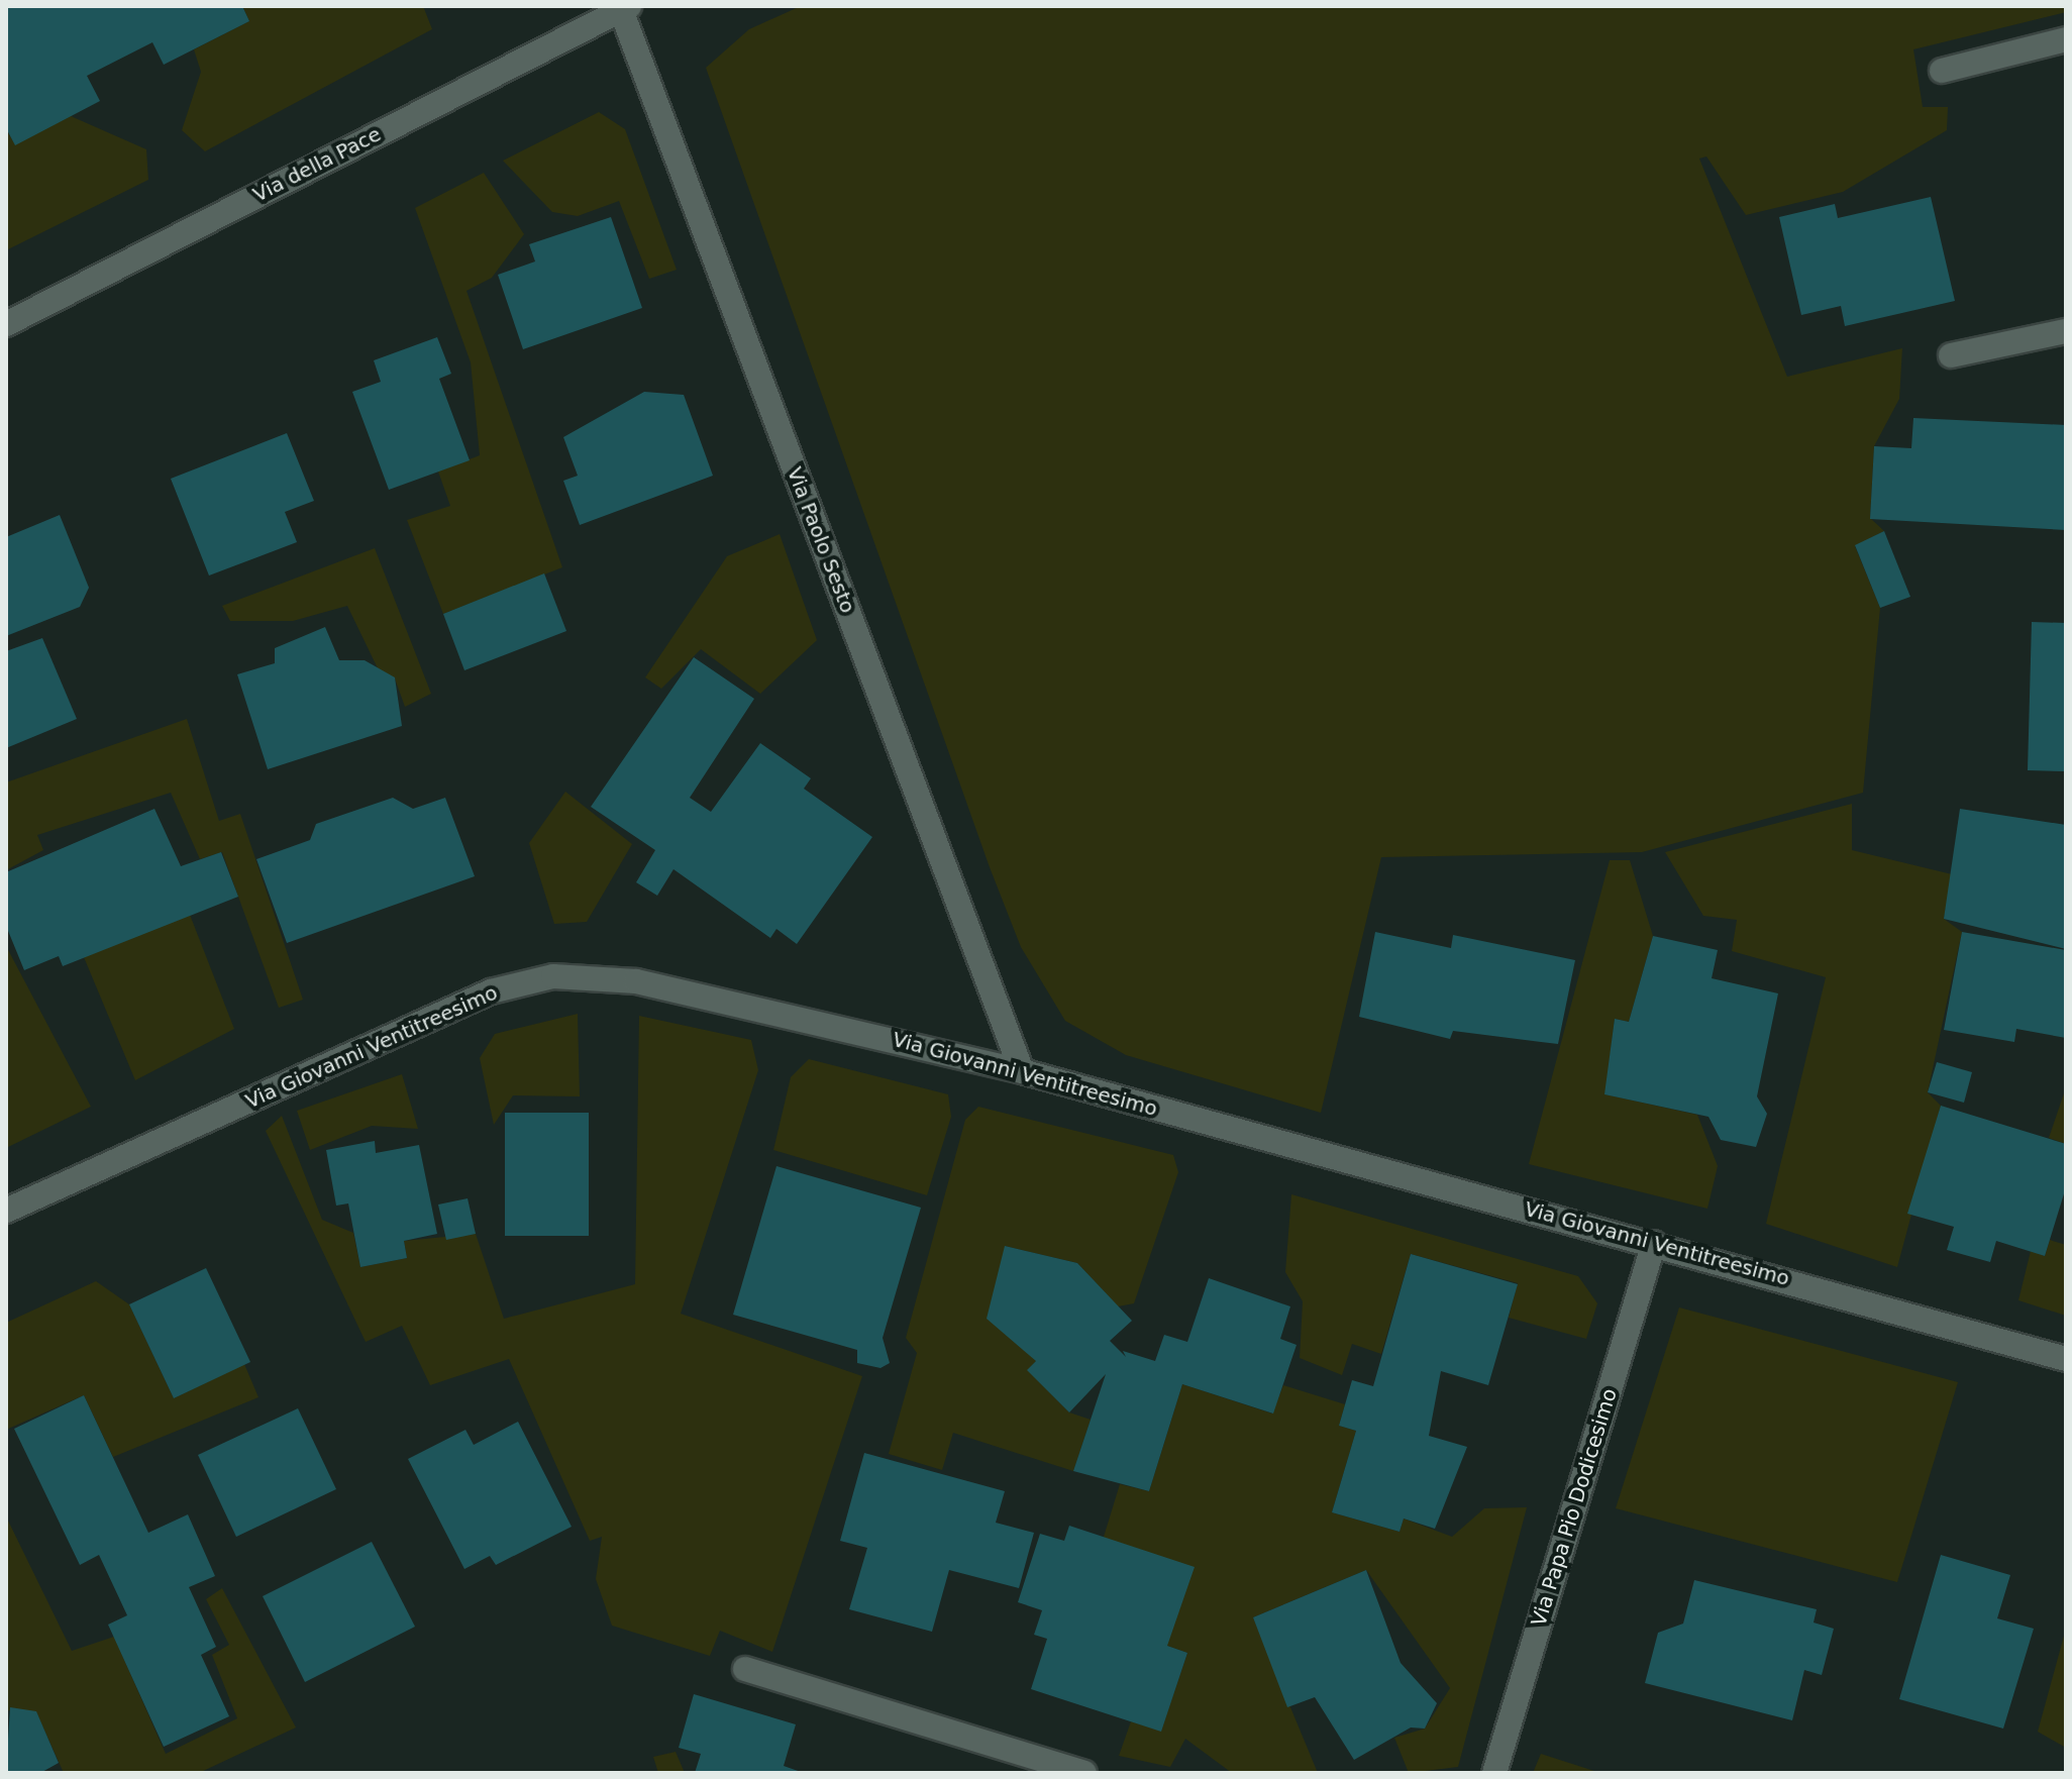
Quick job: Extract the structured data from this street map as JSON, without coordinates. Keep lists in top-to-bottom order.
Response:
{
  "streets": {
    "street": [
      "Via della Pace",
      "Via Paolo Sesto",
      "Via Giovanni Ventitreesimo",
      "Via Papa Pio Dodicesimo"
    ]
  },
  "crossings": [
    ["Via della Pace", "Via Paolo Sesto"],
    ["Via Paolo Sesto", "Via Giovanni Ventitreesimo"],
    ["Via Giovanni Ventitreesimo", "Via Papa Pio Dodicesimo"]
  ]
}
